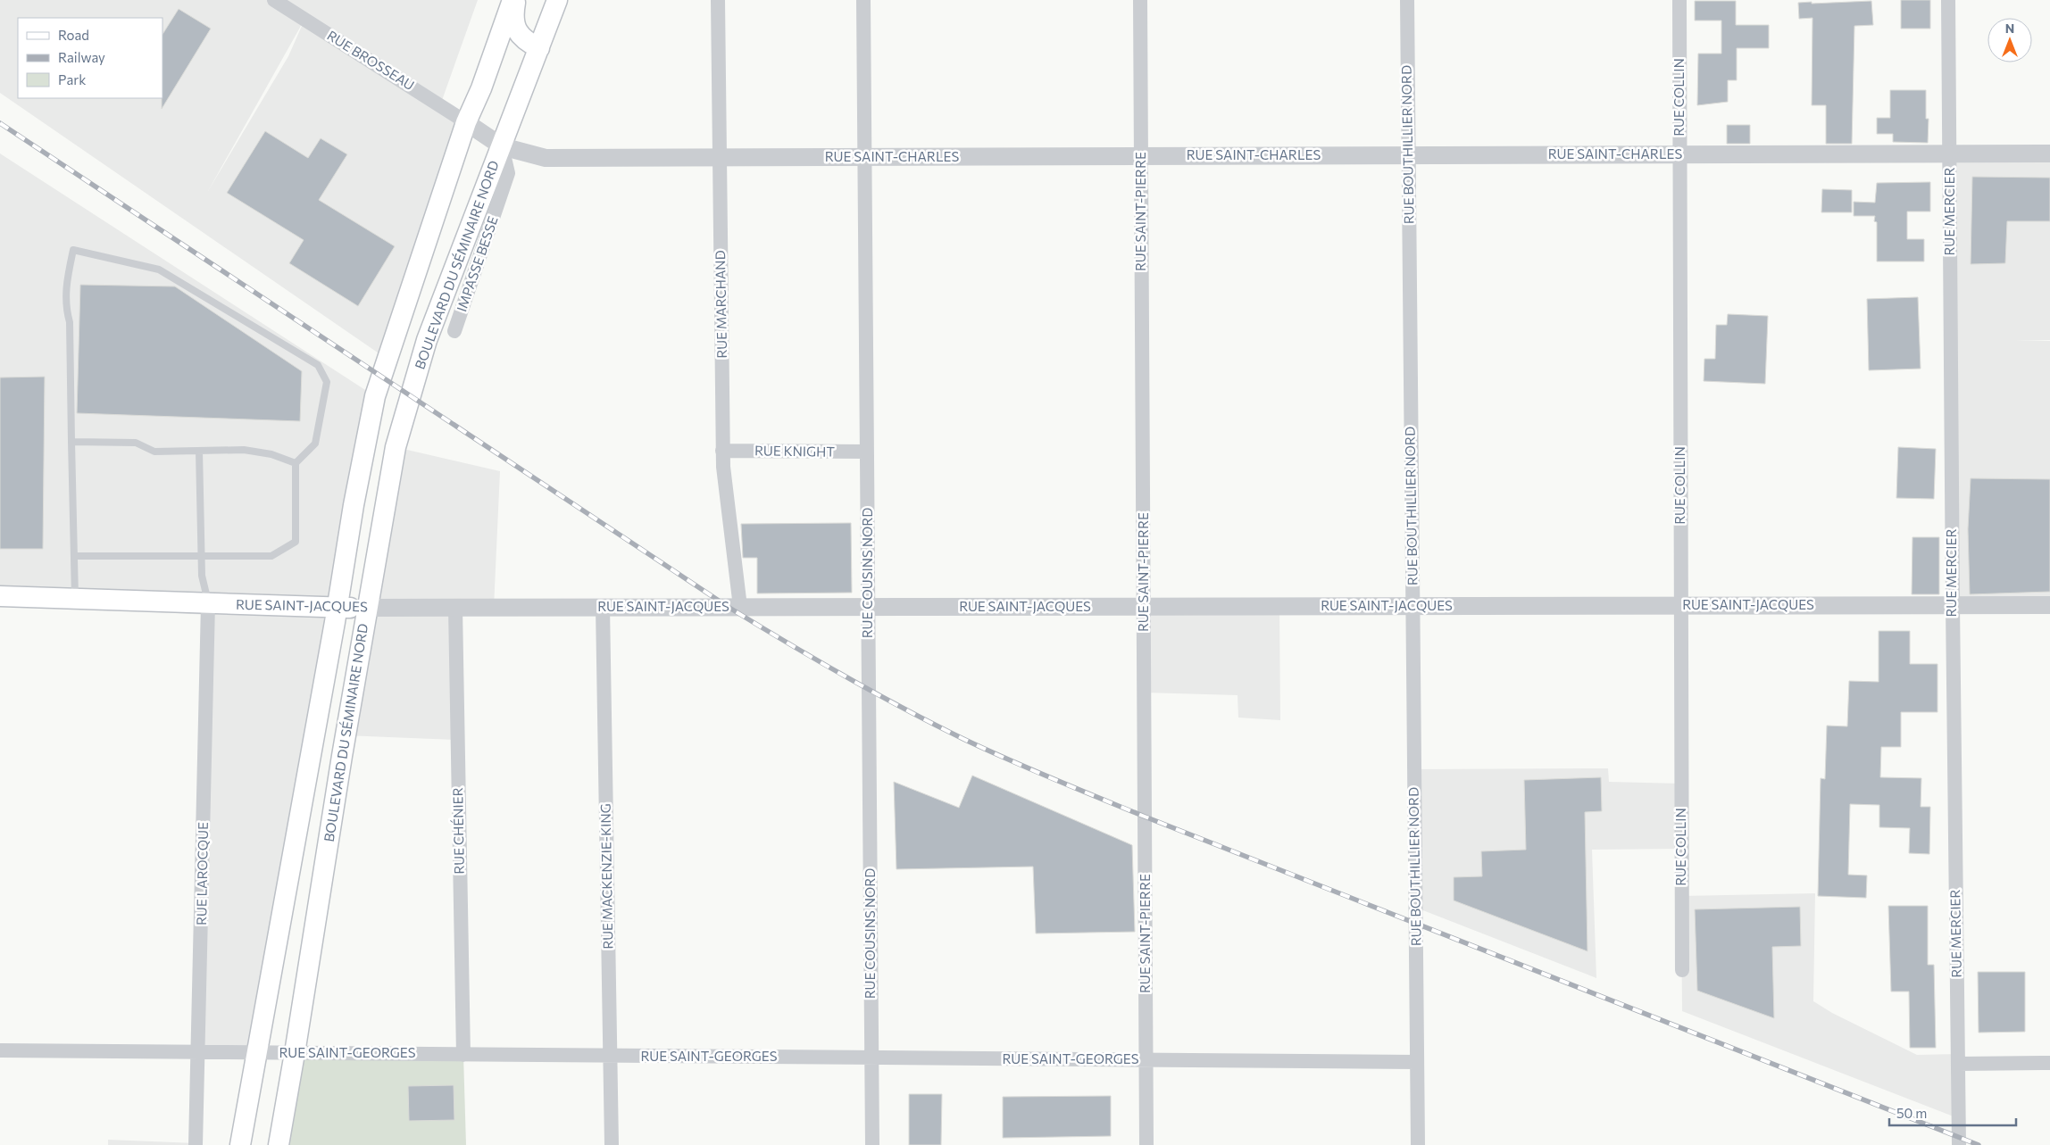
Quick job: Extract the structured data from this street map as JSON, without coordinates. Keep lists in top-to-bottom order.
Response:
{
  "streets": {
    "main road": ["BOULEVARD DU SÉMINAIRE NORD", "RUE SAINT-JACQUES"],
    "street": [
      "RUE BROSSEAU",
      "RUE COLLIN",
      "RUE BOUTHILLIER NORD",
      "RUE SAINT-CHARLES",
      "RUE SAINT-PIERRE",
      "RUE MERCIER",
      "IMPASSE BESSE",
      "RUE MARCHAND",
      "RUE KNIGHT",
      "RUE COUSINS NORD",
      "RUE CHÉNIER",
      "RUE LAROCQUE",
      "RUE MACKENZIE-KING",
      "RUE SAINT-GEORGES"
    ]
  },
  "crossings": [
    ["RUE BROSSEAU", "RUE SAINT-CHARLES"],
    ["RUE COLLIN", "RUE SAINT-CHARLES"],
    ["RUE COLLIN", "RUE SAINT-JACQUES"],
    ["RUE BOUTHILLIER NORD", "RUE SAINT-CHARLES"],
    ["RUE BOUTHILLIER NORD", "RUE SAINT-JACQUES"],
    ["RUE BOUTHILLIER NORD", "RUE SAINT-GEORGES"],
    ["RUE SAINT-CHARLES", "RUE SAINT-PIERRE"],
    ["RUE SAINT-CHARLES", "RUE MERCIER"],
    ["RUE SAINT-CHARLES", "IMPASSE BESSE"],
    ["RUE SAINT-CHARLES", "BOULEVARD DU SÉMINAIRE NORD"],
    ["RUE SAINT-CHARLES", "RUE MARCHAND"],
    ["RUE SAINT-CHARLES", "RUE COUSINS NORD"],
    ["RUE SAINT-PIERRE", "RUE SAINT-JACQUES"],
    ["RUE SAINT-PIERRE", "RUE SAINT-GEORGES"],
    ["RUE MERCIER", "RUE SAINT-JACQUES"],
    ["IMPASSE BESSE", "BOULEVARD DU SÉMINAIRE NORD"],
    ["BOULEVARD DU SÉMINAIRE NORD", "RUE SAINT-JACQUES"],
    ["BOULEVARD DU SÉMINAIRE NORD", "RUE SAINT-GEORGES"],
    ["RUE MARCHAND", "RUE KNIGHT"],
    ["RUE MARCHAND", "RUE SAINT-JACQUES"],
    ["RUE KNIGHT", "RUE COUSINS NORD"],
    ["RUE COUSINS NORD", "RUE SAINT-JACQUES"],
    ["RUE COUSINS NORD", "RUE SAINT-GEORGES"],
    ["RUE SAINT-JACQUES", "RUE CHÉNIER"],
    ["RUE SAINT-JACQUES", "RUE LAROCQUE"],
    ["RUE SAINT-JACQUES", "RUE MACKENZIE-KING"],
    ["RUE CHÉNIER", "RUE SAINT-GEORGES"],
    ["RUE LAROCQUE", "RUE SAINT-GEORGES"],
    ["RUE MACKENZIE-KING", "RUE SAINT-GEORGES"]
  ],
  "legend": ["Road", "Railway", "Park"],
  "scale_bar": "50 m",
  "north": "top"
}
